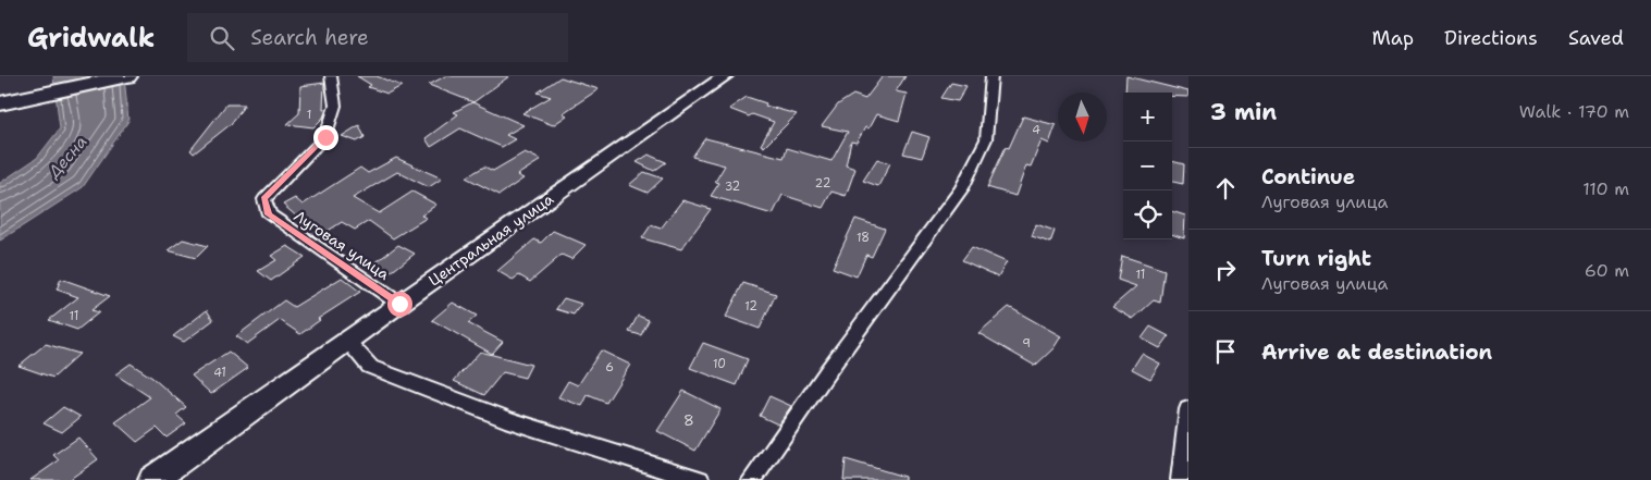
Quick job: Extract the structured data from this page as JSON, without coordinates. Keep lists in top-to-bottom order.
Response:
{
  "streets": {
    "street": ["Центральная улица", "Луговая улица"]
  },
  "crossings": [
    ["Центральная улица", "Луговая улица"]
  ],
  "water": ["Десна"],
  "house_numbers": [
    "1",
    "4",
    "22",
    "32",
    "18",
    "11",
    "12",
    "11",
    "9",
    "10",
    "6",
    "41",
    "8"
  ],
  "north": "bottom",
  "page": {
    "header": "Gridwalk",
    "search": "Search here",
    "nav": ["Map", "Directions", "Saved"],
    "heading": ["3 min", "Walk · 170 m"],
    "map_buttons": ["+", "−"],
    "list": [
      ["Continue", "Луговая улица", "110 m"],
      ["Turn right", "Луговая улица", "60 m"],
      "Arrive at destination"
    ]
  }
}
